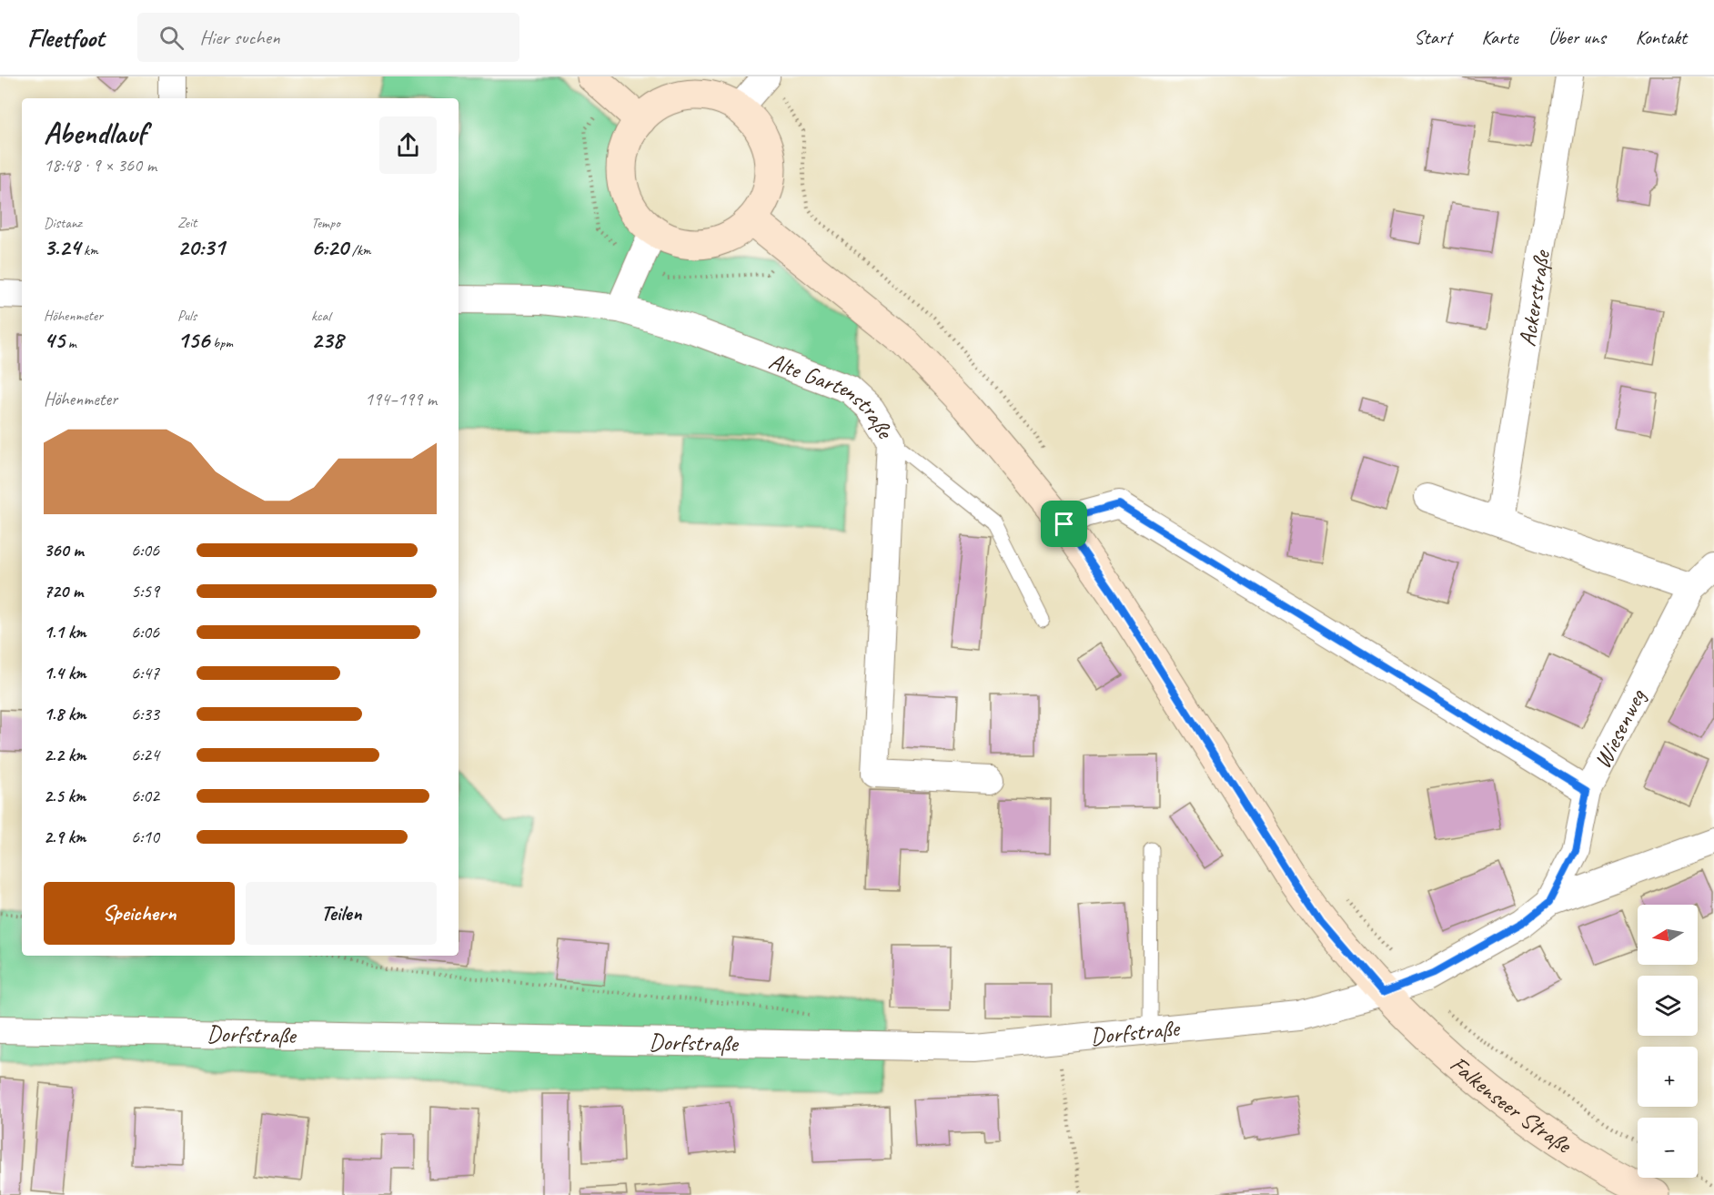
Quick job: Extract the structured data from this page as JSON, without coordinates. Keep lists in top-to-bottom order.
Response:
{
  "streets": {
    "main road": ["Falkenseer Straße"],
    "street": [
      "Ackerstraße",
      "Alte Gartenstraße",
      "Wiesenweg",
      "Dorfstraße"
    ]
  },
  "crossings": [
    ["Wiesenweg", "Dorfstraße"],
    ["Dorfstraße", "Falkenseer Straße"]
  ],
  "north": "left",
  "page": {
    "header": "Fleetfoot",
    "search": "Hier suchen",
    "nav": [
      "Start",
      "Karte",
      "Über uns",
      "Kontakt"
    ],
    "heading": ["Abendlauf", "18:48 · 9 × 360 m"],
    "stats": [
      ["Distanz", "3.24 km"],
      ["Zeit", "20:31"],
      ["Tempo", "6:20 /km"],
      ["Höhenmeter", "45 m"],
      ["Puls", "156 bpm"],
      ["kcal", "238"]
    ],
    "chart": ["Höhenmeter", "194–199 m"],
    "list": [
      {
        "name": "360 m",
        "note": "6:06"
      },
      {
        "name": "720 m",
        "note": "5:59"
      },
      {
        "name": "1.1 km",
        "note": "6:06"
      },
      {
        "name": "1.4 km",
        "note": "6:47"
      },
      {
        "name": "1.8 km",
        "note": "6:33"
      },
      {
        "name": "2.2 km",
        "note": "6:24"
      },
      {
        "name": "2.5 km",
        "note": "6:02"
      },
      {
        "name": "2.9 km",
        "note": "6:10"
      }
    ],
    "buttons": ["Speichern", "Teilen"],
    "map_buttons": ["+", "−"]
  }
}
